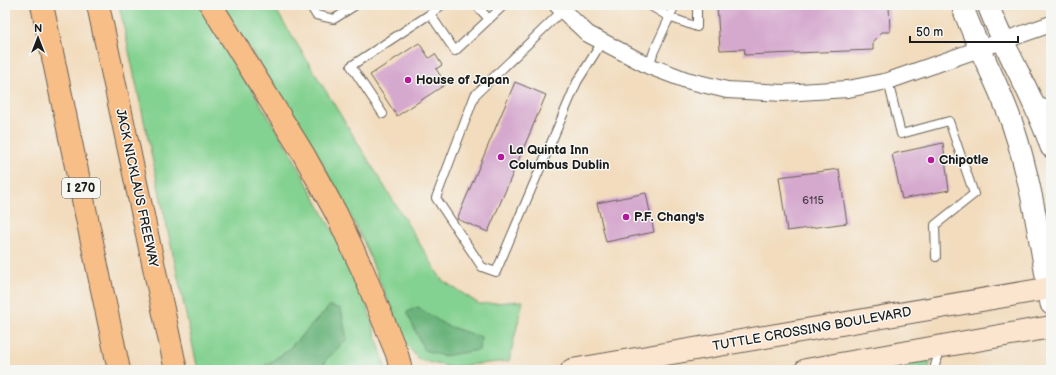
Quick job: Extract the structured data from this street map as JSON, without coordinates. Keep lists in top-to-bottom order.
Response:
{
  "streets": {
    "highway": ["I 270", "JACK NICKLAUS FREEWAY"],
    "main road": ["TUTTLE CROSSING BOULEVARD"]
  },
  "places": [
    "House of Japan",
    "La Quinta Inn Columbus Dublin",
    "Chipotle",
    "P.F. Chang's"
  ],
  "house_numbers": ["6115"],
  "scale_bar": "50 m",
  "north": "top"
}
